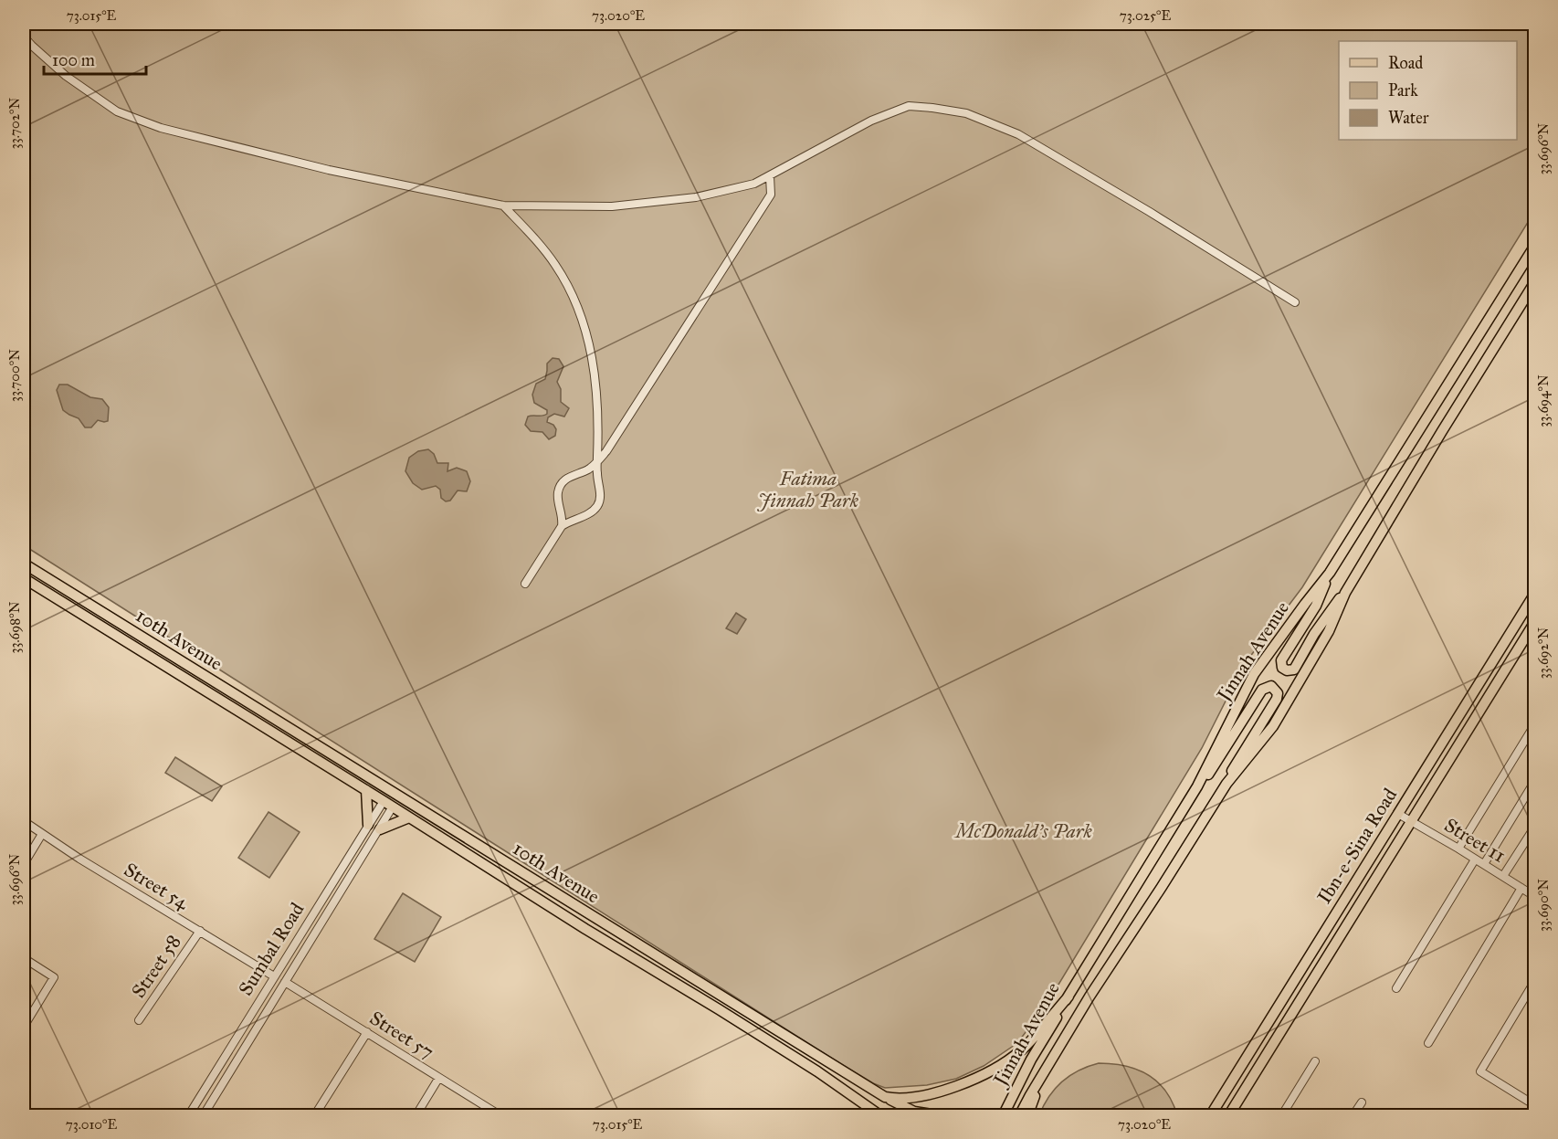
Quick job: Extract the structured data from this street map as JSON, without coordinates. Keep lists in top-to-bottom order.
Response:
{
  "streets": {
    "main road": ["10th Avenue", "Jinnah Avenue", "Ibn-e-Sina Road"],
    "street": [
      "Street 11",
      "Street 54",
      "Sumbal Road",
      "Street 58",
      "Street 57"
    ]
  },
  "crossings": [
    ["10th Avenue", "Jinnah Avenue"],
    ["10th Avenue", "Sumbal Road"],
    ["Street 11", "Ibn-e-Sina Road"],
    ["Street 54", "Sumbal Road"],
    ["Street 54", "Street 58"],
    ["Sumbal Road", "Street 57"]
  ],
  "parks": ["Fatima Jinnah Park", "McDonald's Park"],
  "legend": ["Road", "Park", "Water"],
  "scale_bar": "100 m",
  "coordinates": [
    "73.015°E",
    "73.020°E",
    "73.025°E",
    "33.702°N",
    "33.696°N",
    "33.700°N",
    "33.694°N",
    "33.698°N",
    "33.692°N",
    "33.690°N",
    "73.010°E"
  ]
}
